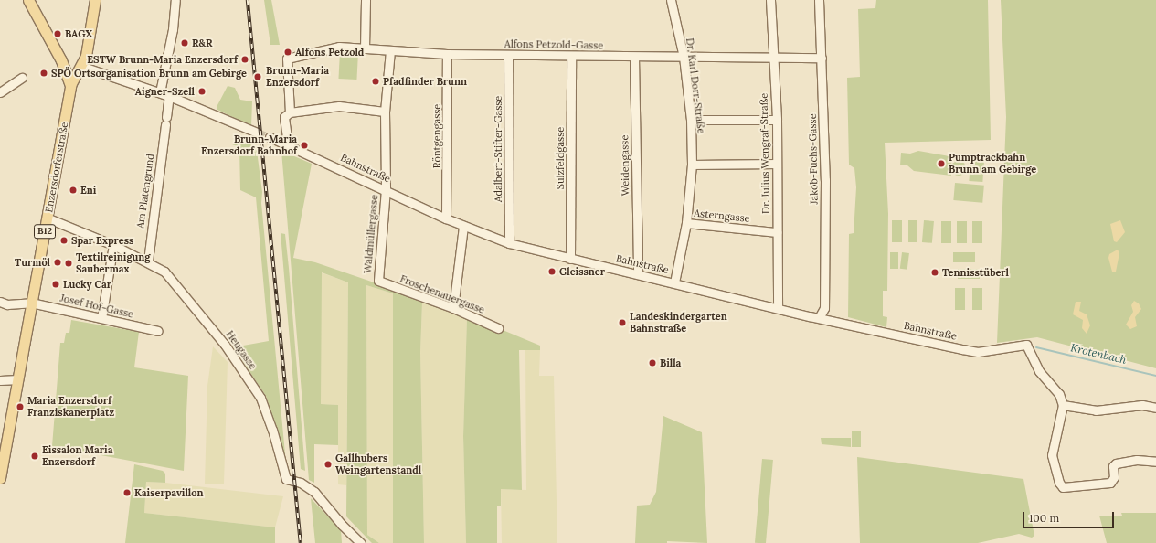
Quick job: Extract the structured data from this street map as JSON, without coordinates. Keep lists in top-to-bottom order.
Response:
{
  "streets": {
    "main road": ["Enzersdorferstraße", "B12"],
    "street": [
      "Alfons Petzold-Gasse",
      "Dr. Karl Dorr-Straße",
      "Röntgengasse",
      "Adalbert-Stifter-Gasse",
      "Dr. Julius Wengraf-Straße",
      "Sulzfeldgasse",
      "Jakob-Fuchs-Gasse",
      "Weidengasse",
      "Bahnstraße",
      "Am Platengrund",
      "Asterngasse",
      "Waldmüllergasse",
      "Froschenauergasse",
      "Josef Hof-Gasse",
      "Heugasse"
    ]
  },
  "crossings": [
    ["Alfons Petzold-Gasse", "Dr. Karl Dorr-Straße"],
    ["Alfons Petzold-Gasse", "Röntgengasse"],
    ["Alfons Petzold-Gasse", "Adalbert-Stifter-Gasse"],
    ["Alfons Petzold-Gasse", "Dr. Julius Wengraf-Straße"],
    ["Alfons Petzold-Gasse", "Sulzfeldgasse"],
    ["Alfons Petzold-Gasse", "Jakob-Fuchs-Gasse"],
    ["Alfons Petzold-Gasse", "Weidengasse"],
    ["Alfons Petzold-Gasse", "Waldmüllergasse"],
    ["Dr. Karl Dorr-Straße", "Bahnstraße"],
    ["Dr. Karl Dorr-Straße", "Asterngasse"],
    ["Röntgengasse", "Bahnstraße"],
    ["Adalbert-Stifter-Gasse", "Bahnstraße"],
    ["Dr. Julius Wengraf-Straße", "Bahnstraße"],
    ["Dr. Julius Wengraf-Straße", "Asterngasse"],
    ["Sulzfeldgasse", "Bahnstraße"],
    ["Jakob-Fuchs-Gasse", "Bahnstraße"],
    ["Weidengasse", "Bahnstraße"],
    ["Enzersdorferstraße", "B12"],
    ["Enzersdorferstraße", "Josef Hof-Gasse"],
    ["Enzersdorferstraße", "Heugasse"],
    ["Bahnstraße", "Waldmüllergasse"],
    ["Am Platengrund", "Heugasse"],
    ["Waldmüllergasse", "Froschenauergasse"]
  ],
  "water": ["Krotenbach"],
  "places": [
    "BAGX",
    "R&R",
    "Alfons Petzold",
    "ESTW Brunn-Maria Enzersdorf",
    "SPÖ Ortsorganisation Brunn am Gebirge",
    "Brunn-Maria Enzersdorf",
    "Pfadfinder Brunn",
    "Aigner-Szell",
    "Brunn-Maria Enzersdorf Bahnhof",
    "Pumptrackbahn Brunn am Gebirge",
    "Eni",
    "Spar Express",
    "Turmöl",
    "Textilreinigung Saubermax",
    "Gleissner",
    "Tennisstüberl",
    "Lucky Car",
    "Landeskindergarten Bahnstraße",
    "Billa",
    "Maria Enzersdorf Franziskanerplatz",
    "Eissalon Maria Enzersdorf",
    "Gallhubers Weingartenstandl",
    "Kaiserpavillon"
  ],
  "scale_bar": "100 m"
}
